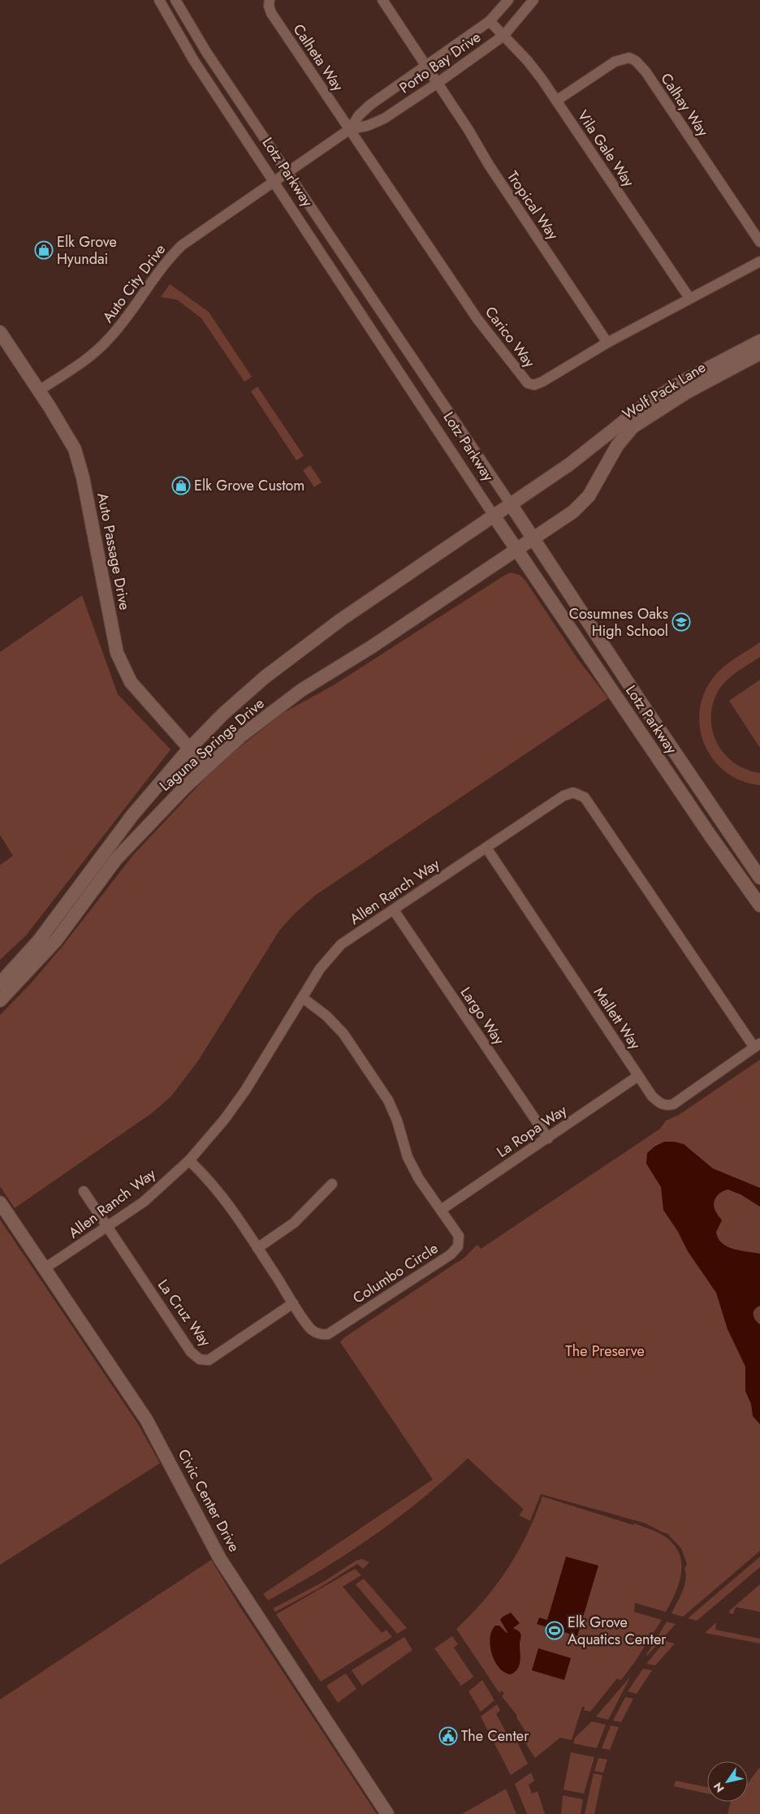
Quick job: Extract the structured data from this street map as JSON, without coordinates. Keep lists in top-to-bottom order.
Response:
{
  "streets": {
    "street": [
      "Calheta Way",
      "Porto Bay Drive",
      "Calhay Way",
      "Vila Gale Way",
      "Lotz Parkway",
      "Tropical Way",
      "Auto City Drive",
      "Carico Way",
      "Wolf Pack Lane",
      "Auto Passage Drive",
      "Laguna Springs Drive",
      "Allen Ranch Way",
      "Largo Way",
      "Mallett Way",
      "La Ropa Way",
      "Columbo Circle",
      "La Cruz Way",
      "Civic Center Drive"
    ]
  },
  "crossings": [
    ["Calheta Way", "Porto Bay Drive"],
    ["Calheta Way", "Carico Way"],
    ["Porto Bay Drive", "Vila Gale Way"],
    ["Porto Bay Drive", "Lotz Parkway"],
    ["Porto Bay Drive", "Tropical Way"],
    ["Porto Bay Drive", "Auto City Drive"],
    ["Porto Bay Drive", "Carico Way"],
    ["Calhay Way", "Vila Gale Way"],
    ["Vila Gale Way", "Carico Way"],
    ["Lotz Parkway", "Auto City Drive"],
    ["Lotz Parkway", "Wolf Pack Lane"],
    ["Lotz Parkway", "Laguna Springs Drive"],
    ["Tropical Way", "Carico Way"],
    ["Auto City Drive", "Auto Passage Drive"],
    ["Wolf Pack Lane", "Laguna Springs Drive"],
    ["Auto Passage Drive", "Laguna Springs Drive"],
    ["Allen Ranch Way", "Largo Way"],
    ["Allen Ranch Way", "Mallett Way"],
    ["Allen Ranch Way", "Columbo Circle"],
    ["Allen Ranch Way", "La Cruz Way"],
    ["Allen Ranch Way", "Civic Center Drive"],
    ["Largo Way", "La Ropa Way"],
    ["Mallett Way", "La Ropa Way"],
    ["La Ropa Way", "Columbo Circle"],
    ["Columbo Circle", "La Cruz Way"]
  ],
  "parks": ["The Preserve"],
  "places": {
    "shop": ["Elk Grove Hyundai", "Elk Grove Custom"],
    "school or university": ["Cosumnes Oaks High School"],
    "sports": ["Elk Grove Aquatics Center"],
    "public building": ["The Center"]
  },
  "north": "bottom left"
}
